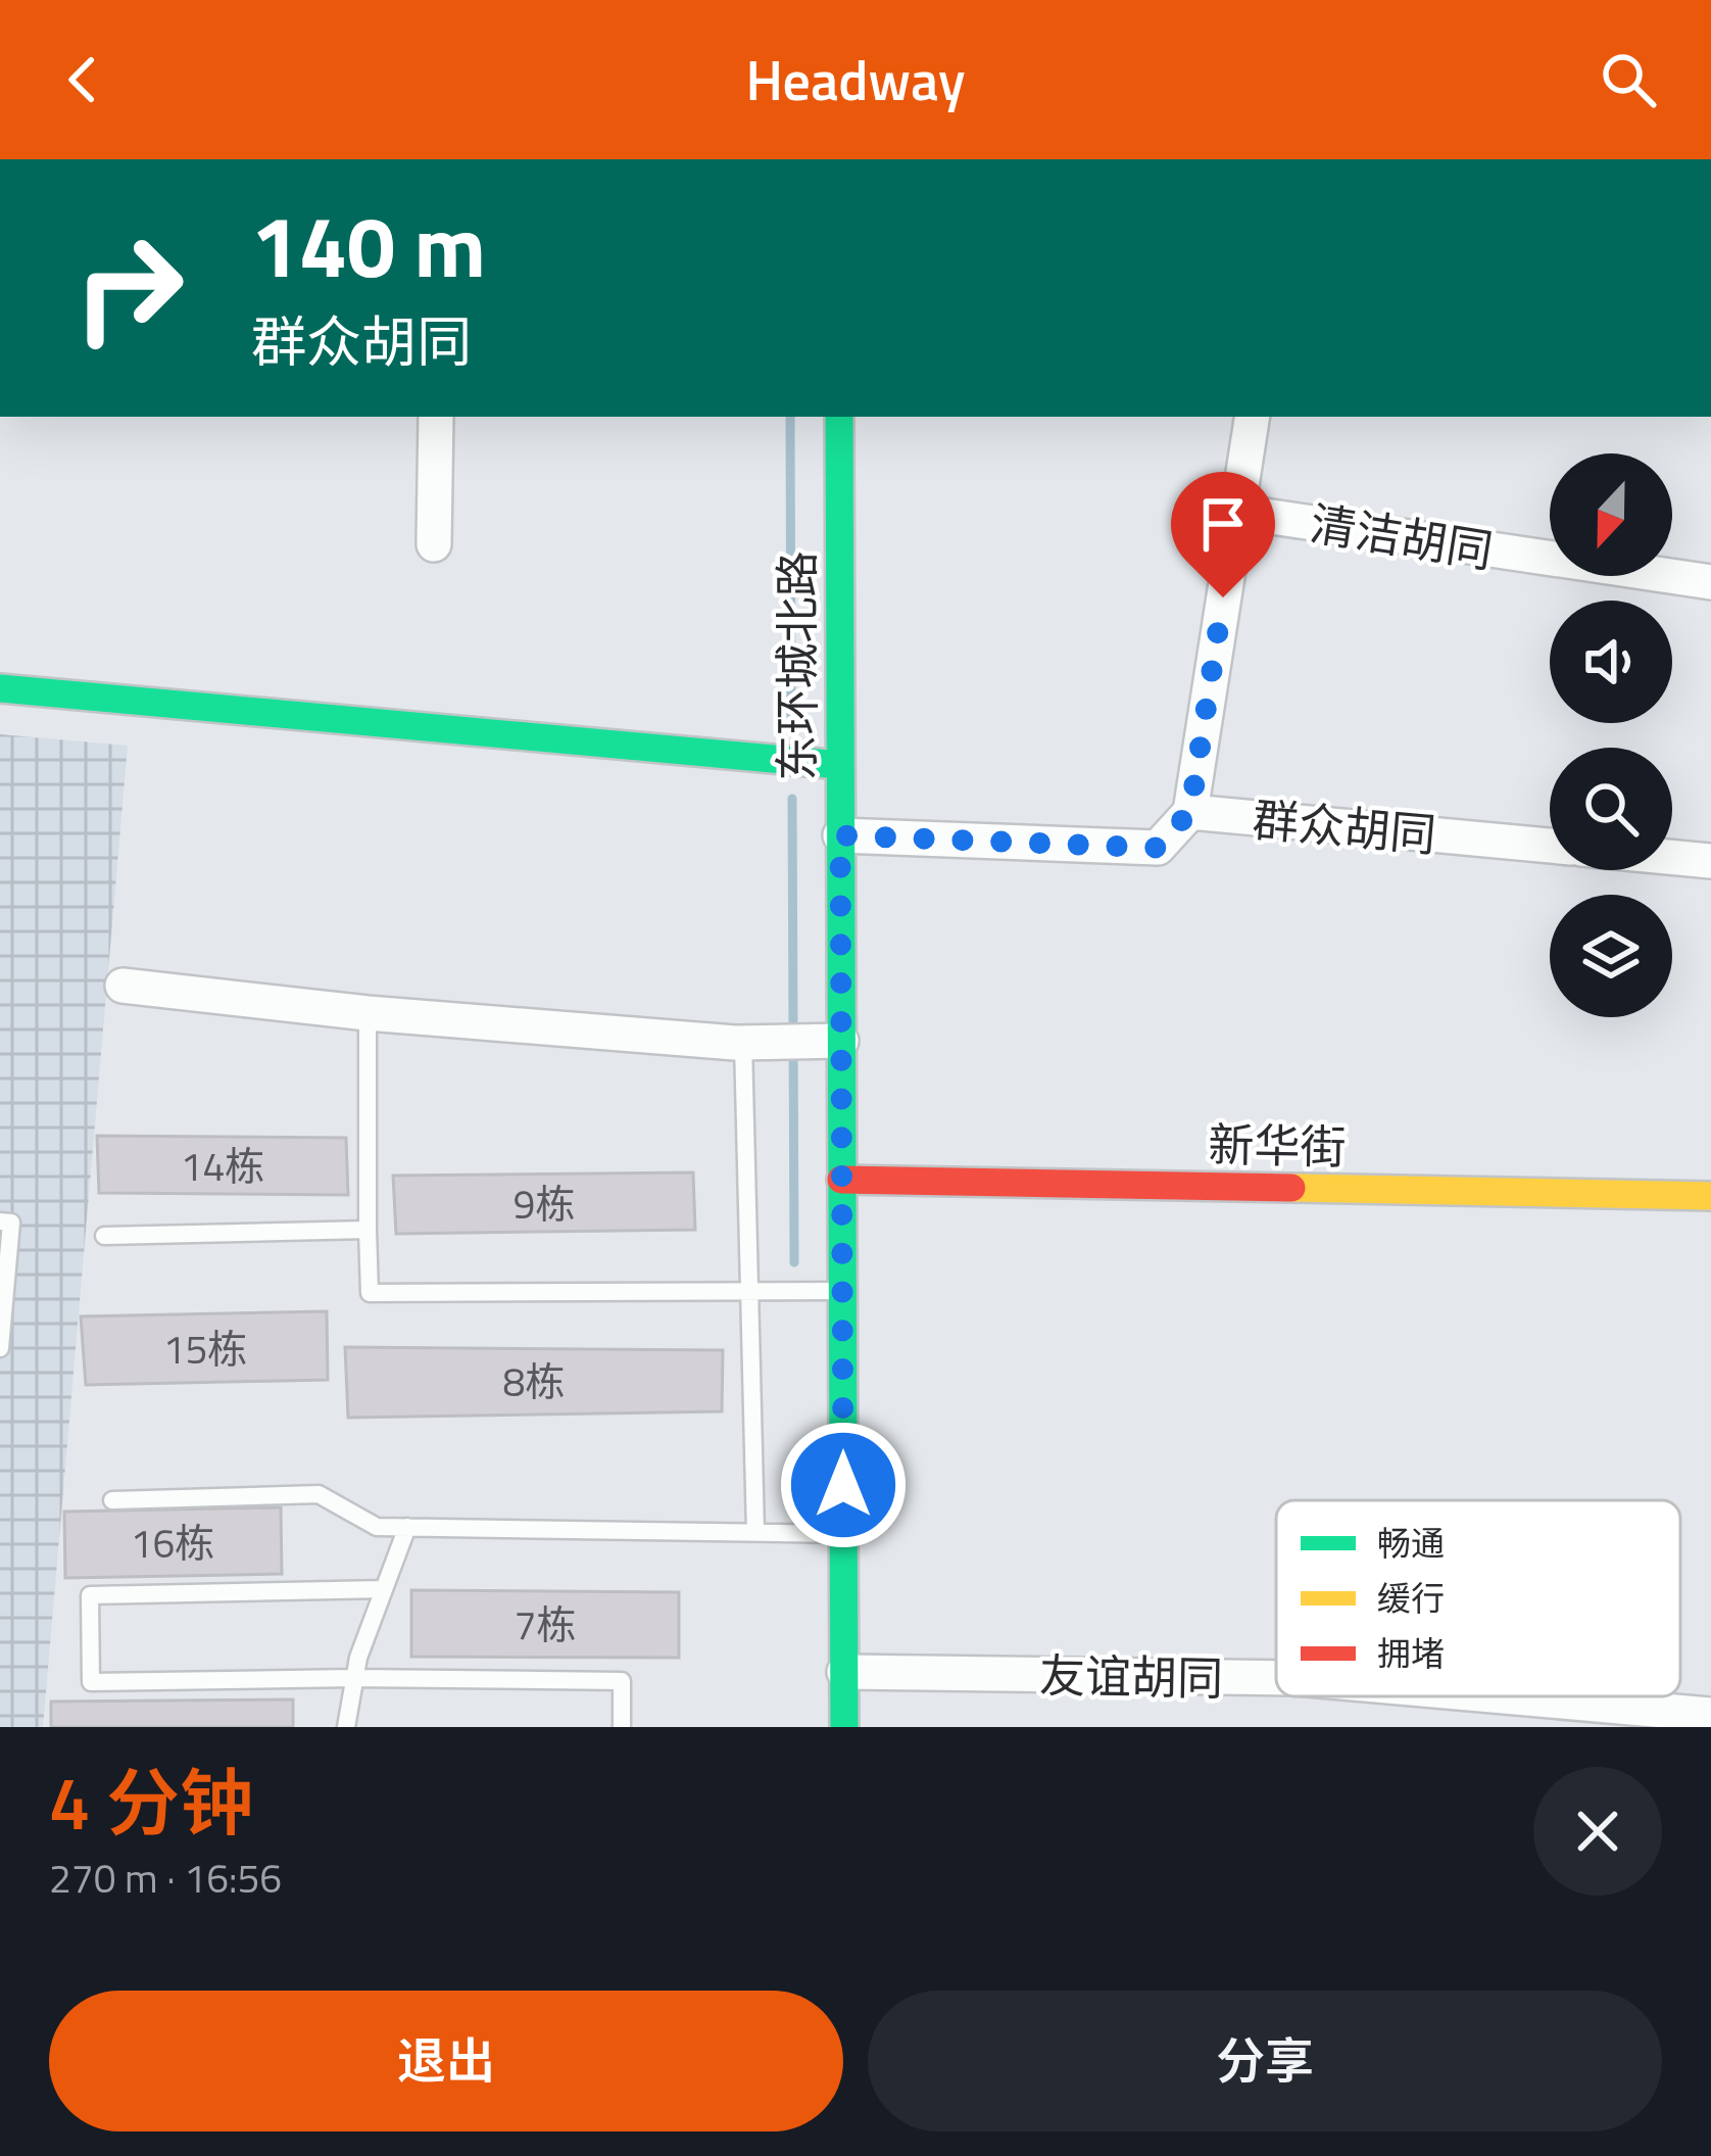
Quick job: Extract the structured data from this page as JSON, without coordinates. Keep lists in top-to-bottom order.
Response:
{
  "streets": {
    "street": [
      "清洁胡同",
      "东环城北路",
      "群众胡同",
      "新华街",
      "友谊胡同"
    ]
  },
  "crossings": [
    ["东环城北路", "群众胡同"],
    ["东环城北路", "新华街"],
    ["东环城北路", "友谊胡同"]
  ],
  "house_numbers": [
    "14栋",
    "9栋",
    "15栋",
    "8栋",
    "16栋",
    "7栋"
  ],
  "legend": ["畅通", "缓行", "拥堵"],
  "north": "bottom",
  "page": {
    "header": "Headway",
    "turn": ["140 m", "群众胡同"],
    "heading": ["4 分钟", "270 m · 16:56"],
    "buttons": ["退出", "分享"]
  }
}
